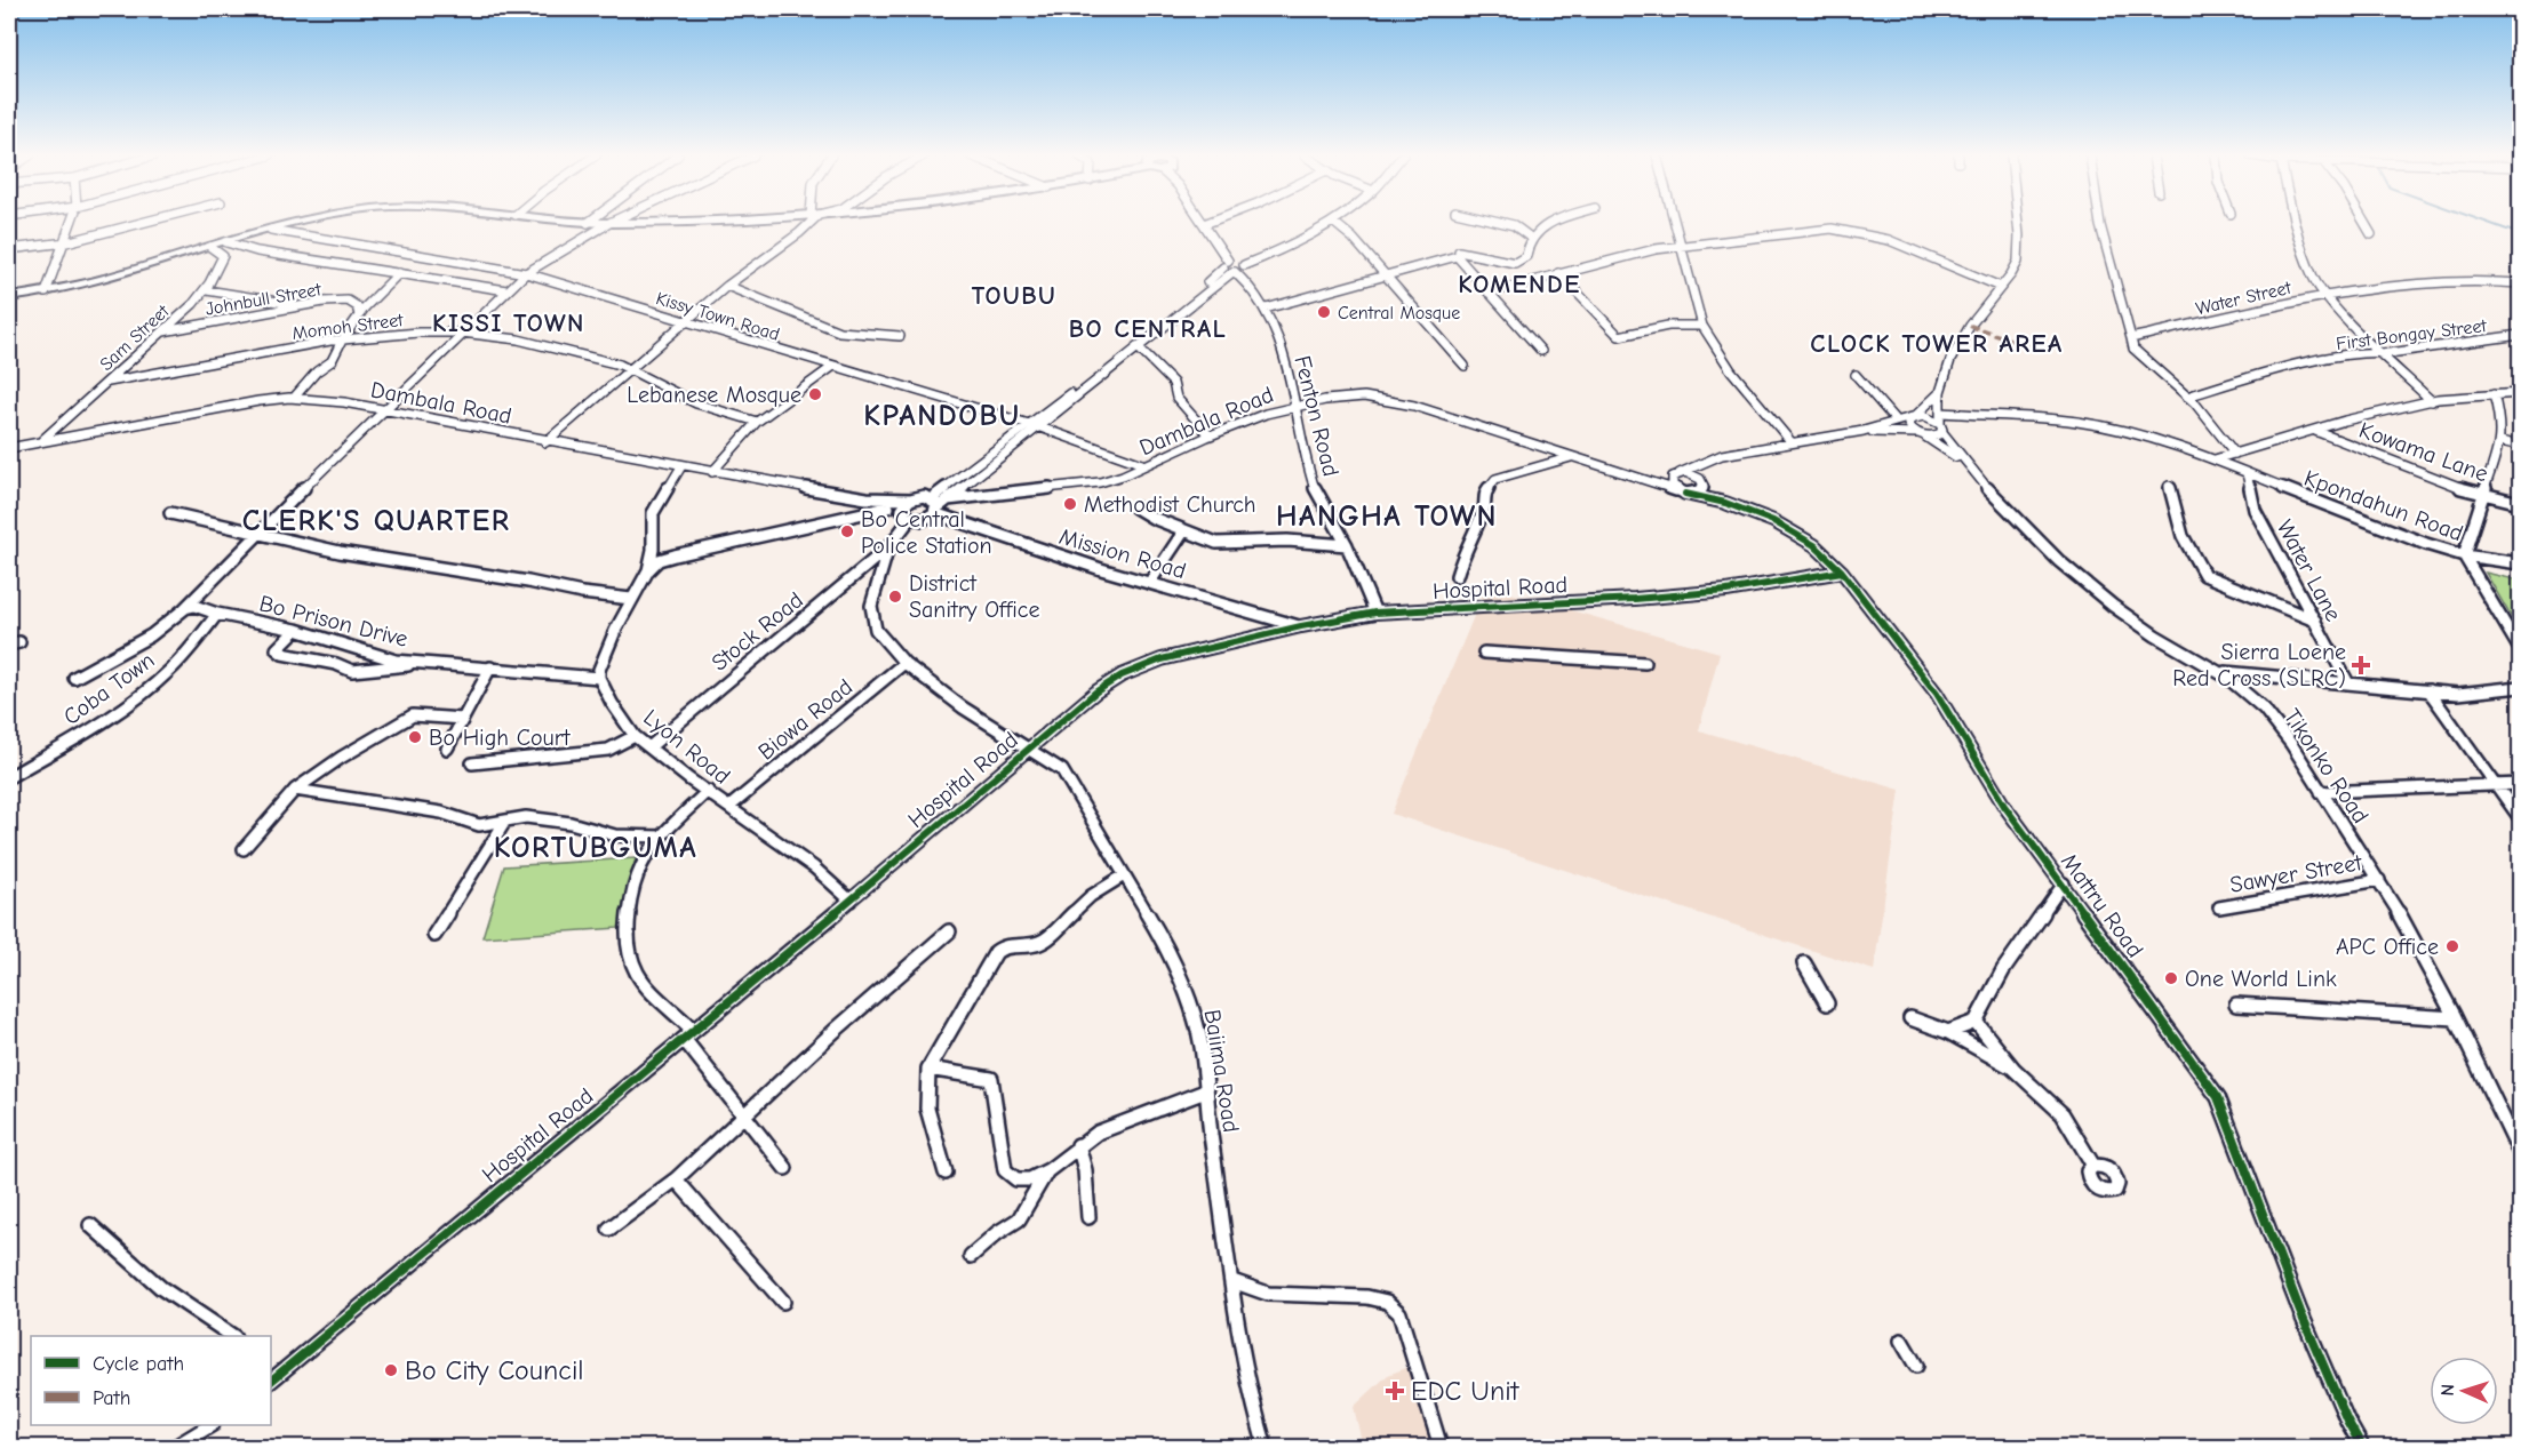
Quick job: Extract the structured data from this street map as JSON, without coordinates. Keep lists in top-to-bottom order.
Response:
{
  "streets": {
    "street": [
      "Water Street",
      "Johnbull Street",
      "Kissy Town Road",
      "Momoh Street",
      "First Bongay Street",
      "Sam Street",
      "Dambala Road",
      "Fenton Road",
      "Kowama Lane",
      "Kpondahun Road",
      "Mission Road",
      "Water Lane",
      "Hospital Road",
      "Bo Prison Drive",
      "Stock Road",
      "Coba Town",
      "Biowa Road",
      "Lyon Road",
      "Tikonko Road",
      "Sawyer Street",
      "Mattru Road",
      "Baiima Road"
    ]
  },
  "crossings": [
    ["Johnbull Street", "Sam Street"],
    ["Kissy Town Road", "Dambala Road"],
    ["Momoh Street", "Sam Street"],
    ["Sam Street", "Dambala Road"],
    ["Dambala Road", "Fenton Road"],
    ["Dambala Road", "Mattru Road"],
    ["Fenton Road", "Hospital Road"],
    ["Kpondahun Road", "Water Lane"],
    ["Mission Road", "Hospital Road"],
    ["Hospital Road", "Lyon Road"],
    ["Hospital Road", "Mattru Road"],
    ["Hospital Road", "Baiima Road"],
    ["Bo Prison Drive", "Coba Town"],
    ["Bo Prison Drive", "Lyon Road"],
    ["Stock Road", "Lyon Road"],
    ["Stock Road", "Baiima Road"],
    ["Biowa Road", "Lyon Road"],
    ["Biowa Road", "Baiima Road"],
    ["Tikonko Road", "Sawyer Street"]
  ],
  "districts": [
    "KOMENDE",
    "TOUBU",
    "KISSI TOWN",
    "BO CENTRAL",
    "CLOCK TOWER AREA",
    "KPANDOBU",
    "HANGHA TOWN",
    "CLERK'S QUARTER",
    "KORTUBGUMA"
  ],
  "places": {
    "other": [
      "Central Mosque",
      "Lebanese Mosque",
      "Methodist Church",
      "Bo Central Police Station",
      "District Sanitry Office",
      "Bo High Court",
      "APC Office",
      "One World Link",
      "Bo City Council"
    ],
    "health": ["Sierra Loene Red Cross (SLRC)", "EDC Unit"]
  },
  "legend": ["Cycle path", "Path"],
  "north": "left"
}
